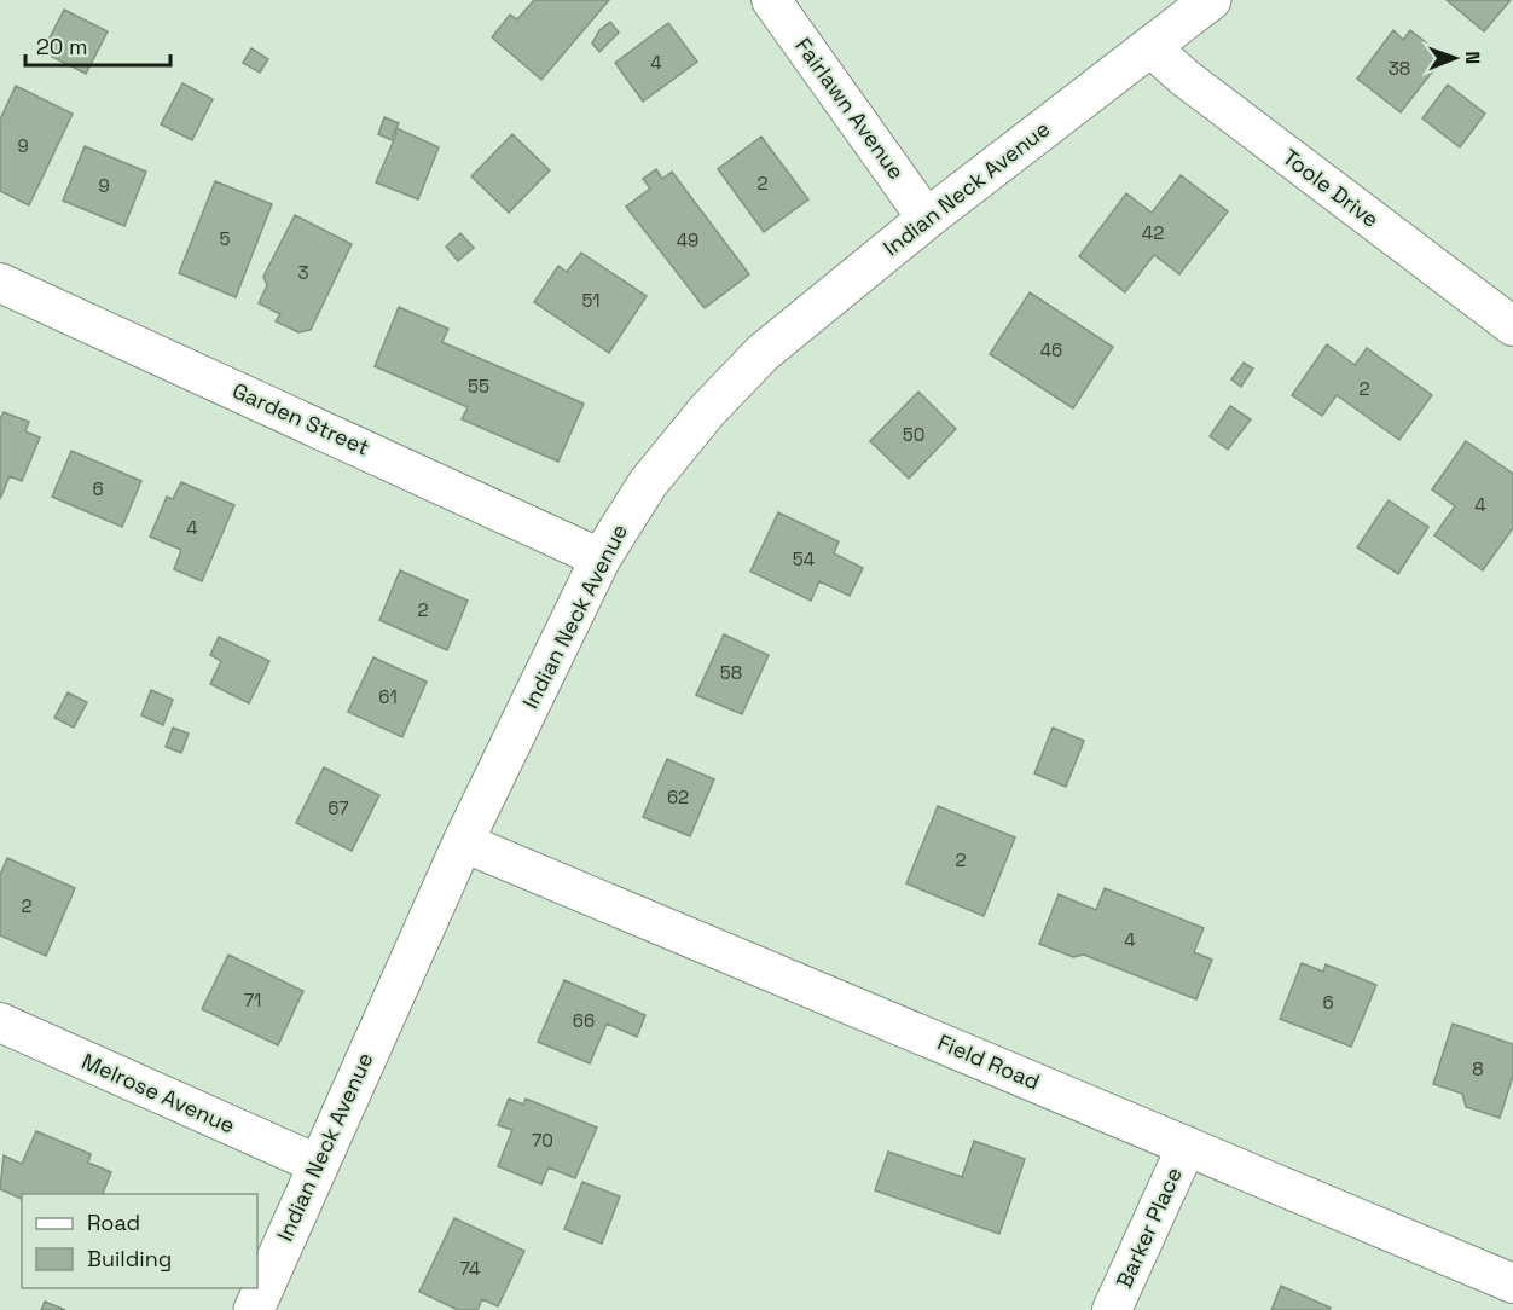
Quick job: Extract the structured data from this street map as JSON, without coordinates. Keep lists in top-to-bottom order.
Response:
{
  "streets": {
    "street": [
      "Fairlawn Avenue",
      "Indian Neck Avenue",
      "Toole Drive",
      "Garden Street",
      "Field Road",
      "Melrose Avenue",
      "Barker Place"
    ]
  },
  "crossings": [
    ["Fairlawn Avenue", "Indian Neck Avenue"],
    ["Indian Neck Avenue", "Toole Drive"],
    ["Indian Neck Avenue", "Garden Street"],
    ["Indian Neck Avenue", "Field Road"],
    ["Indian Neck Avenue", "Melrose Avenue"],
    ["Field Road", "Barker Place"]
  ],
  "house_numbers": [
    "4",
    "38",
    "9",
    "2",
    "9",
    "42",
    "5",
    "49",
    "3",
    "51",
    "46",
    "55",
    "2",
    "50",
    "6",
    "4",
    "4",
    "54",
    "2",
    "58",
    "61",
    "62",
    "67",
    "2",
    "2",
    "4",
    "71",
    "6",
    "66",
    "8",
    "70",
    "74"
  ],
  "legend": ["Road", "Building"],
  "scale_bar": "20 m",
  "north": "right"
}
